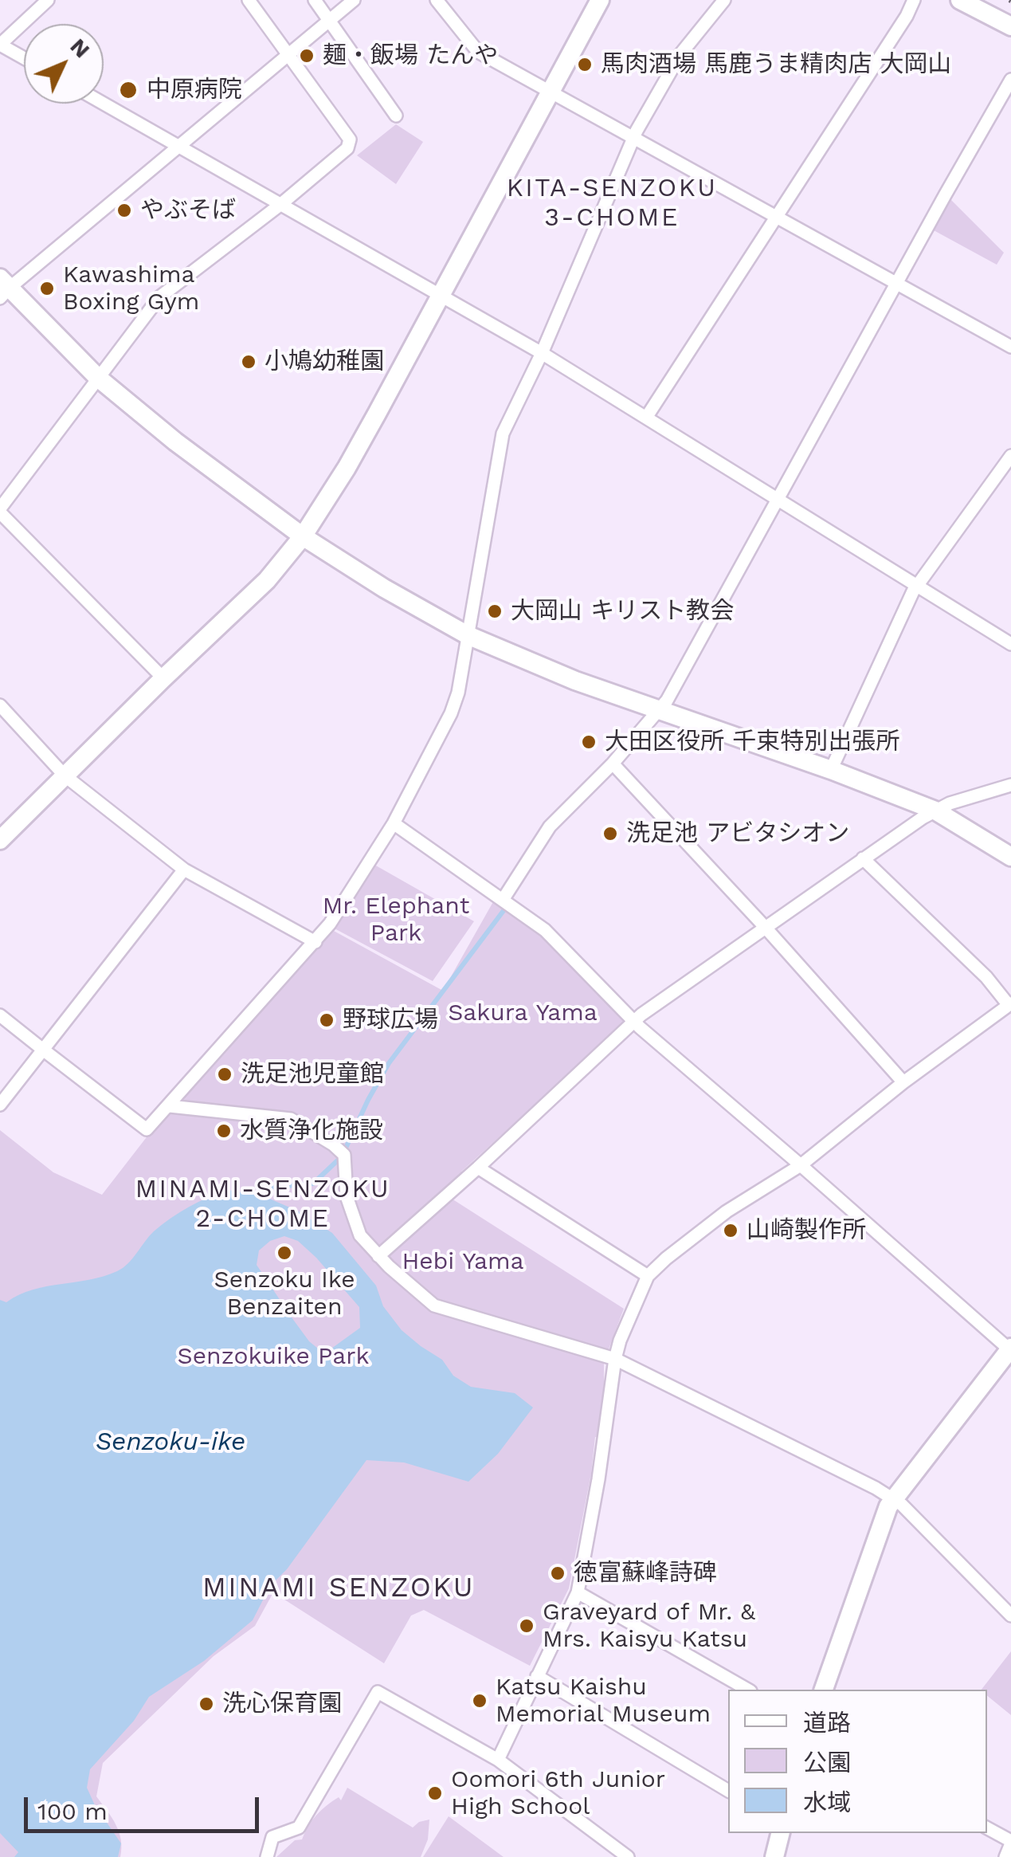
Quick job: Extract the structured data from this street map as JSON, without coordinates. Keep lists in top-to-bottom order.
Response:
{
  "districts": ["KITA-SENZOKU 3-CHOME", "MINAMI-SENZOKU 2-CHOME", "MINAMI SENZOKU"],
  "water": ["Senzoku-ike"],
  "parks": [
    "Mr. Elephant Park",
    "Sakura Yama",
    "Hebi Yama",
    "Senzokuike Park"
  ],
  "places": [
    "麺・飯場 たんや",
    "馬肉酒場 馬鹿うま精肉店 大岡山",
    "中原病院",
    "やぶそば",
    "Kawashima Boxing Gym",
    "小鳩幼稚園",
    "大岡山 キリスト教会",
    "大田区役所 千束特別出張所",
    "洗足池 アビタシオン",
    "野球広場",
    "洗足池児童館",
    "水質浄化施設",
    "山崎製作所",
    "Senzoku Ike Benzaiten",
    "徳富蘇峰詩碑",
    "Graveyard of Mr. & Mrs. Kaisyu Katsu",
    "Katsu Kaishu Memorial Museum",
    "洗心保育園",
    "Oomori 6th Junior High School"
  ],
  "legend": ["道路", "公園", "水域"],
  "scale_bar": "100 m",
  "north": "top right"
}
